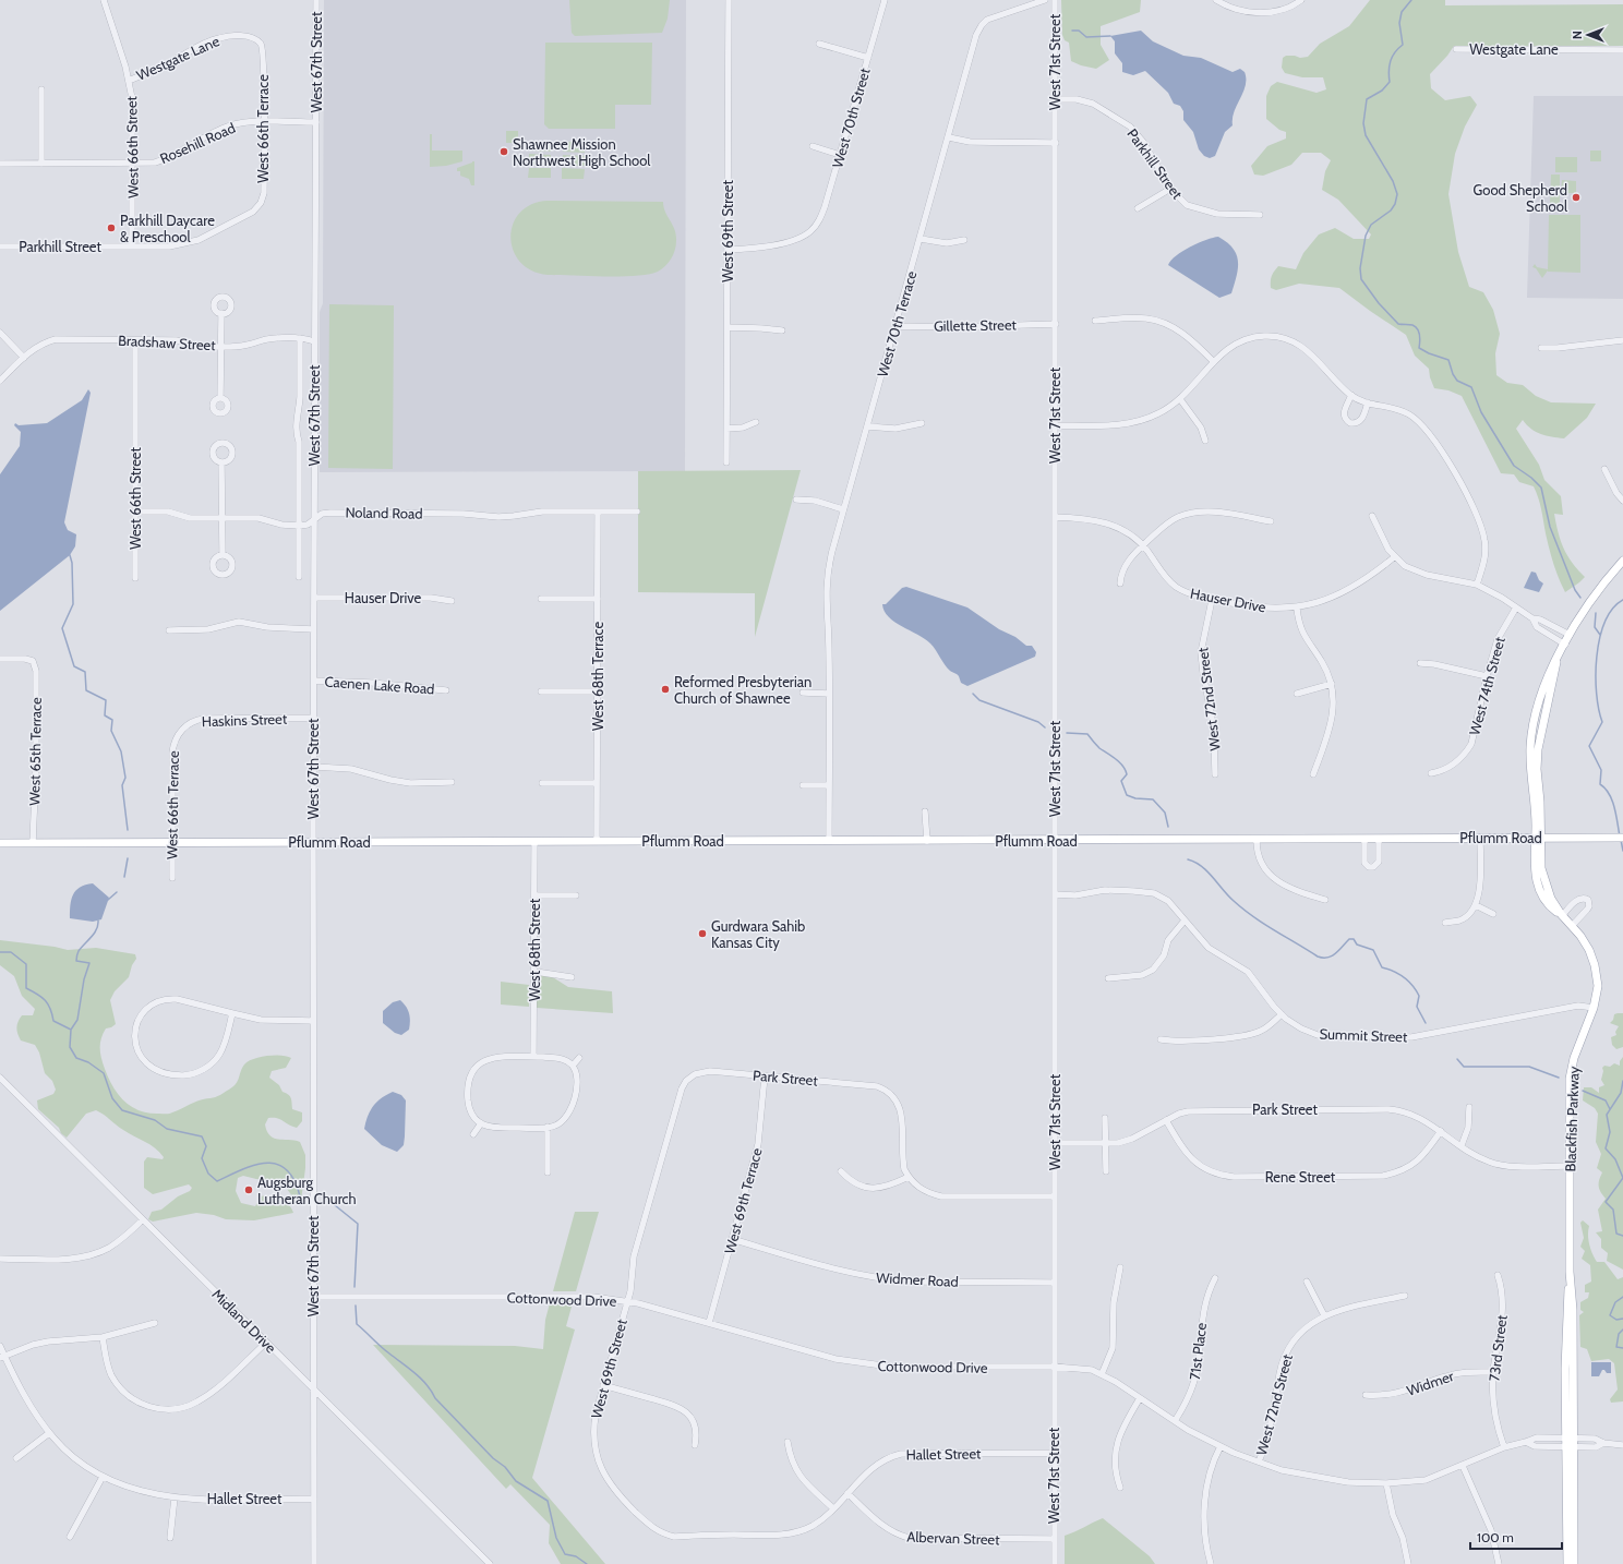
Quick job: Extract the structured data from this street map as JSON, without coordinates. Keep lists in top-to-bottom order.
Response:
{
  "streets": {
    "main road": ["Pflumm Road", "Blackfish Parkway"],
    "street": [
      "Westgate Lane",
      "West 67th Street",
      "West 71st Street",
      "West 70th Street",
      "West 66th Terrace",
      "Rosehill Road",
      "West 66th Street",
      "Parkhill Street",
      "West 69th Street",
      "West 70th Terrace",
      "Gillette Street",
      "Bradshaw Street",
      "Noland Road",
      "Hauser Drive",
      "West 68th Terrace",
      "Caenen Lake Road",
      "West 74th Street",
      "West 72nd Street",
      "Haskins Street",
      "West 65th Terrace",
      "West 68th Street",
      "Summit Street",
      "Park Street",
      "Rene Street",
      "West 69th Terrace",
      "Widmer Road",
      "Cottonwood Drive",
      "Midland Drive",
      "73rd Street",
      "71st Place",
      "Widmer",
      "Hallet Street",
      "Albervan Street"
    ]
  },
  "crossings": [
    ["Westgate Lane", "West 66th Terrace"],
    ["Westgate Lane", "West 66th Street"],
    ["West 67th Street", "Rosehill Road"],
    ["West 67th Street", "Bradshaw Street"],
    ["West 67th Street", "Noland Road"],
    ["West 67th Street", "Hauser Drive"],
    ["West 67th Street", "Caenen Lake Road"],
    ["West 67th Street", "Haskins Street"],
    ["West 67th Street", "Pflumm Road"],
    ["West 67th Street", "Cottonwood Drive"],
    ["West 67th Street", "Midland Drive"],
    ["West 67th Street", "Hallet Street"],
    ["West 71st Street", "Parkhill Street"],
    ["West 71st Street", "Gillette Street"],
    ["West 71st Street", "Hauser Drive"],
    ["West 71st Street", "Pflumm Road"],
    ["West 71st Street", "Summit Street"],
    ["West 71st Street", "Park Street"],
    ["West 71st Street", "Widmer Road"],
    ["West 71st Street", "Cottonwood Drive"],
    ["West 71st Street", "Hallet Street"],
    ["West 71st Street", "Albervan Street"],
    ["West 70th Street", "West 69th Street"],
    ["West 66th Terrace", "Rosehill Road"],
    ["West 66th Terrace", "Parkhill Street"],
    ["West 66th Terrace", "Haskins Street"],
    ["West 66th Terrace", "Pflumm Road"],
    ["Rosehill Road", "West 66th Street"],
    ["West 66th Street", "Parkhill Street"],
    ["West 66th Street", "Bradshaw Street"],
    ["West 66th Street", "Noland Road"],
    ["West 69th Street", "Park Street"],
    ["West 69th Street", "Cottonwood Drive"],
    ["West 70th Terrace", "Gillette Street"],
    ["West 70th Terrace", "Pflumm Road"],
    ["Noland Road", "West 68th Terrace"],
    ["Hauser Drive", "West 72nd Street"],
    ["West 68th Terrace", "Pflumm Road"],
    ["West 72nd Street", "Cottonwood Drive"],
    ["West 65th Terrace", "Pflumm Road"],
    ["Pflumm Road", "West 68th Street"],
    ["Pflumm Road", "Blackfish Parkway"],
    ["Summit Street", "Blackfish Parkway"],
    ["Park Street", "Blackfish Parkway"],
    ["Park Street", "Rene Street"],
    ["Park Street", "West 69th Terrace"],
    ["Blackfish Parkway", "Cottonwood Drive"],
    ["West 69th Terrace", "Widmer Road"],
    ["West 69th Terrace", "Cottonwood Drive"],
    ["Cottonwood Drive", "73rd Street"],
    ["Cottonwood Drive", "71st Place"],
    ["73rd Street", "Widmer"],
    ["Hallet Street", "Albervan Street"]
  ],
  "places": [
    "Shawnee Mission Northwest High School",
    "Good Shepherd School",
    "Parkhill Daycare & Preschool",
    "Reformed Presbyterian Church of Shawnee",
    "Gurdwara Sahib Kansas City",
    "Augsburg Lutheran Church"
  ],
  "scale_bar": "100 m",
  "north": "left"
}
